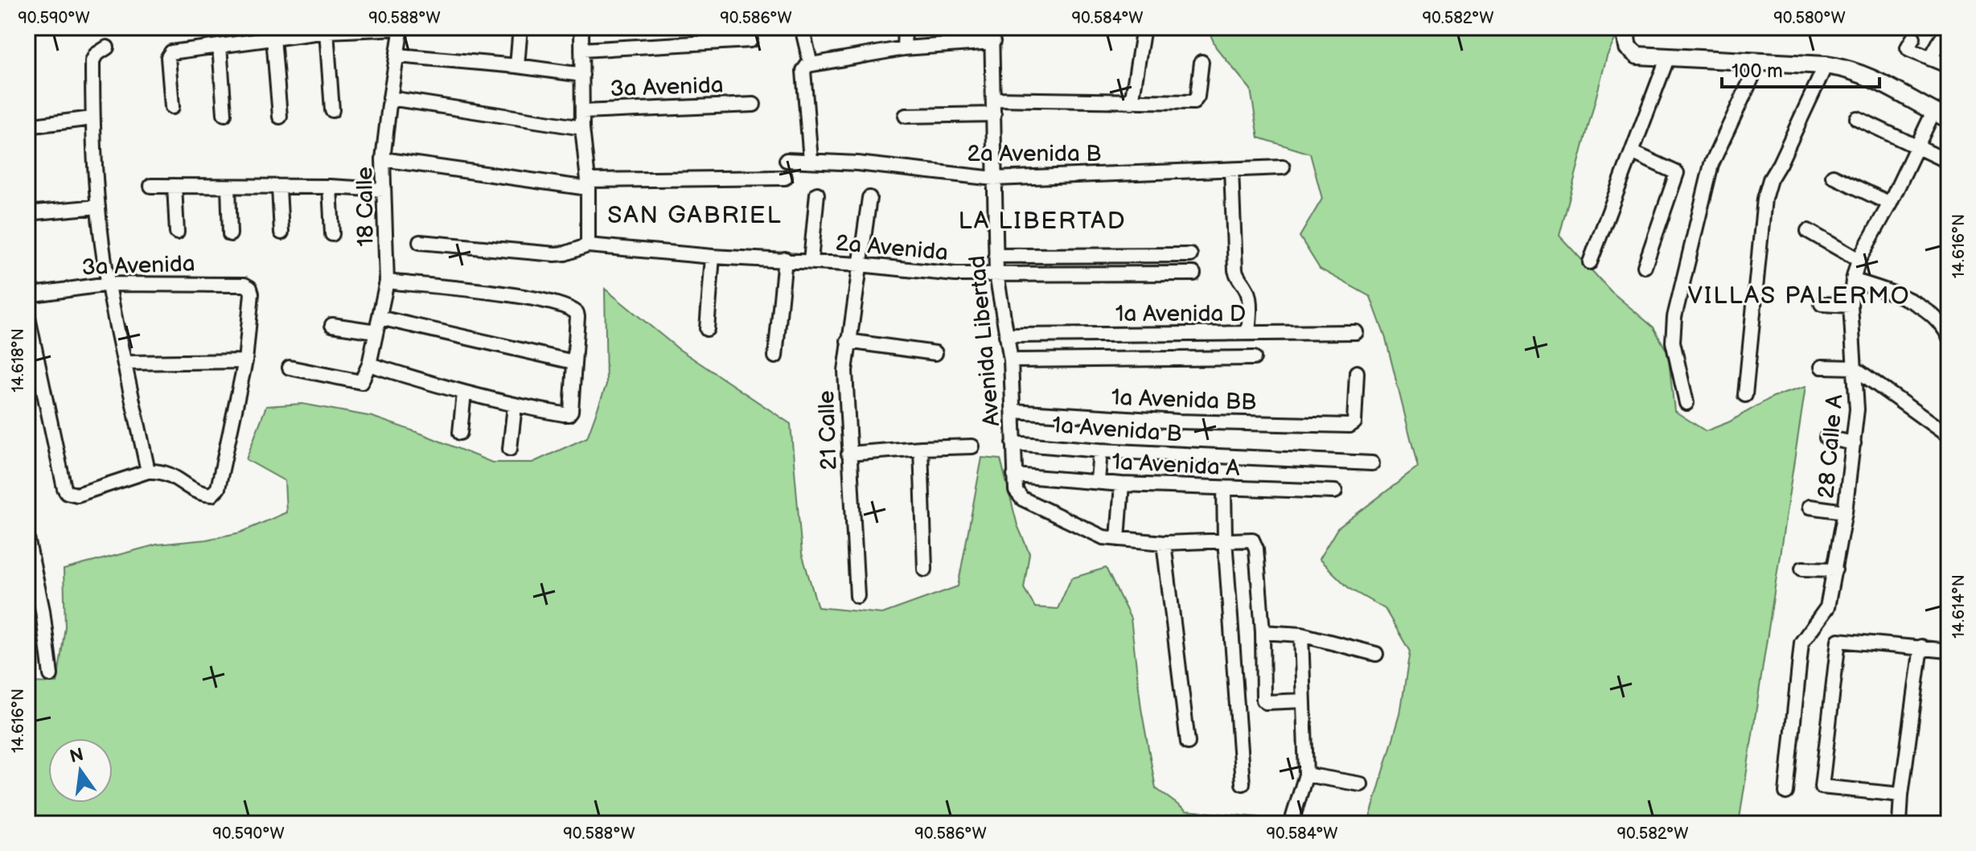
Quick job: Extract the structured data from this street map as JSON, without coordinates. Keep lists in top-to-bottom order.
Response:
{
  "streets": {
    "street": [
      "3a Avenida",
      "2a Avenida B",
      "18 Calle",
      "2a Avenida",
      "1a Avenida D",
      "Avenida Libertad",
      "1a Avenida BB",
      "1a Avenida B",
      "21 Calle",
      "28 Calle A",
      "1a Avenida A"
    ]
  },
  "crossings": [
    ["2a Avenida B", "Avenida Libertad"],
    ["2a Avenida", "Avenida Libertad"],
    ["2a Avenida", "21 Calle"],
    ["1a Avenida D", "Avenida Libertad"],
    ["Avenida Libertad", "1a Avenida BB"],
    ["Avenida Libertad", "1a Avenida B"],
    ["Avenida Libertad", "1a Avenida A"]
  ],
  "districts": ["SAN GABRIEL", "LA LIBERTAD", "VILLAS PALERMO"],
  "scale_bar": "100 m",
  "north": "top",
  "coordinates": [
    "90.590°W",
    "90.588°W",
    "90.586°W",
    "90.584°W",
    "90.582°W",
    "90.580°W",
    "14.616°N",
    "14.618°N",
    "14.614°N"
  ]
}
